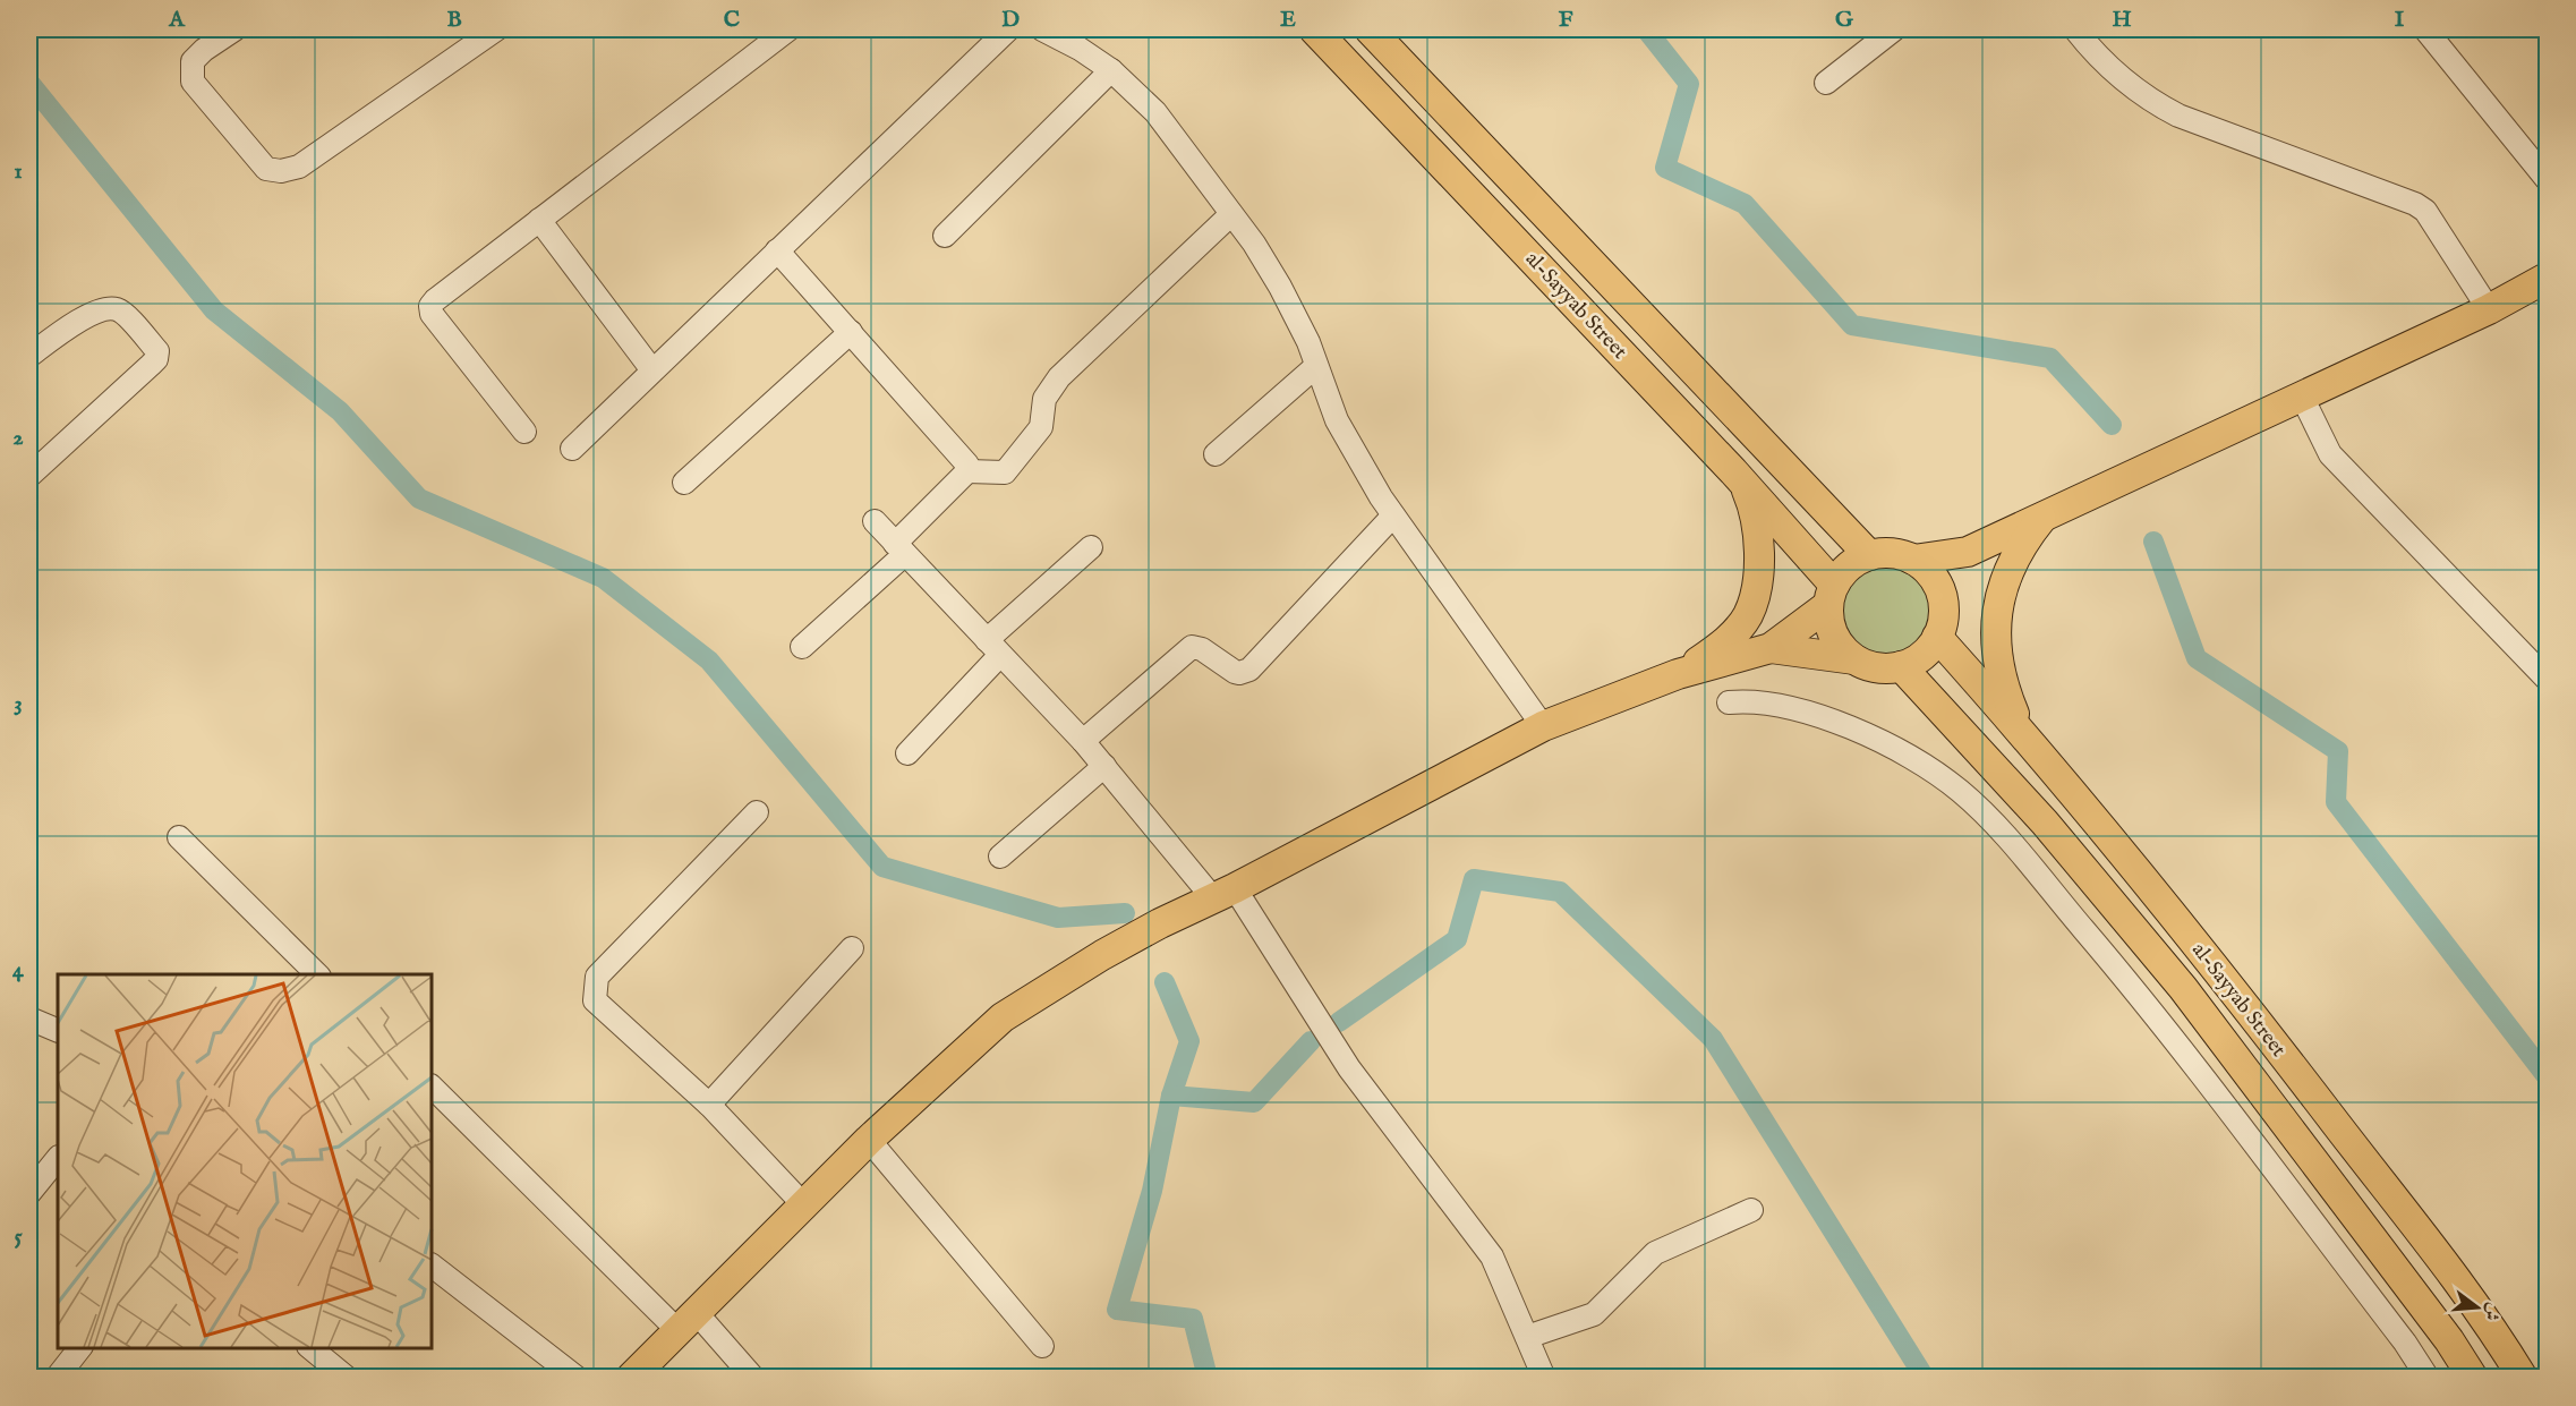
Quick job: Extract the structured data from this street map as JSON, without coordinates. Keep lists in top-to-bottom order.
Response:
{
  "streets": {
    "main road": ["al-Sayyab Street"]
  },
  "north": "right",
  "grid": {
    "columns": [
      "A",
      "B",
      "C",
      "D",
      "E",
      "F",
      "G",
      "H",
      "I"
    ],
    "rows": [
      "1",
      "2",
      "3",
      "4",
      "5"
    ]
  }
}
